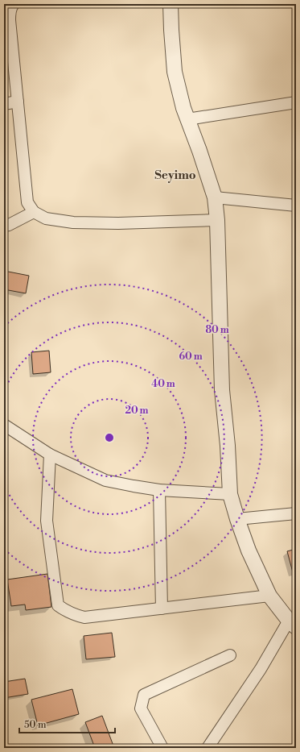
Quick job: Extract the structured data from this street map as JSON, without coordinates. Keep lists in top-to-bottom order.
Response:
{
  "districts": ["Seyimo"],
  "scale_bar": "50 m",
  "rings": [
    "80 m",
    "60 m",
    "40 m",
    "20 m"
  ]
}
